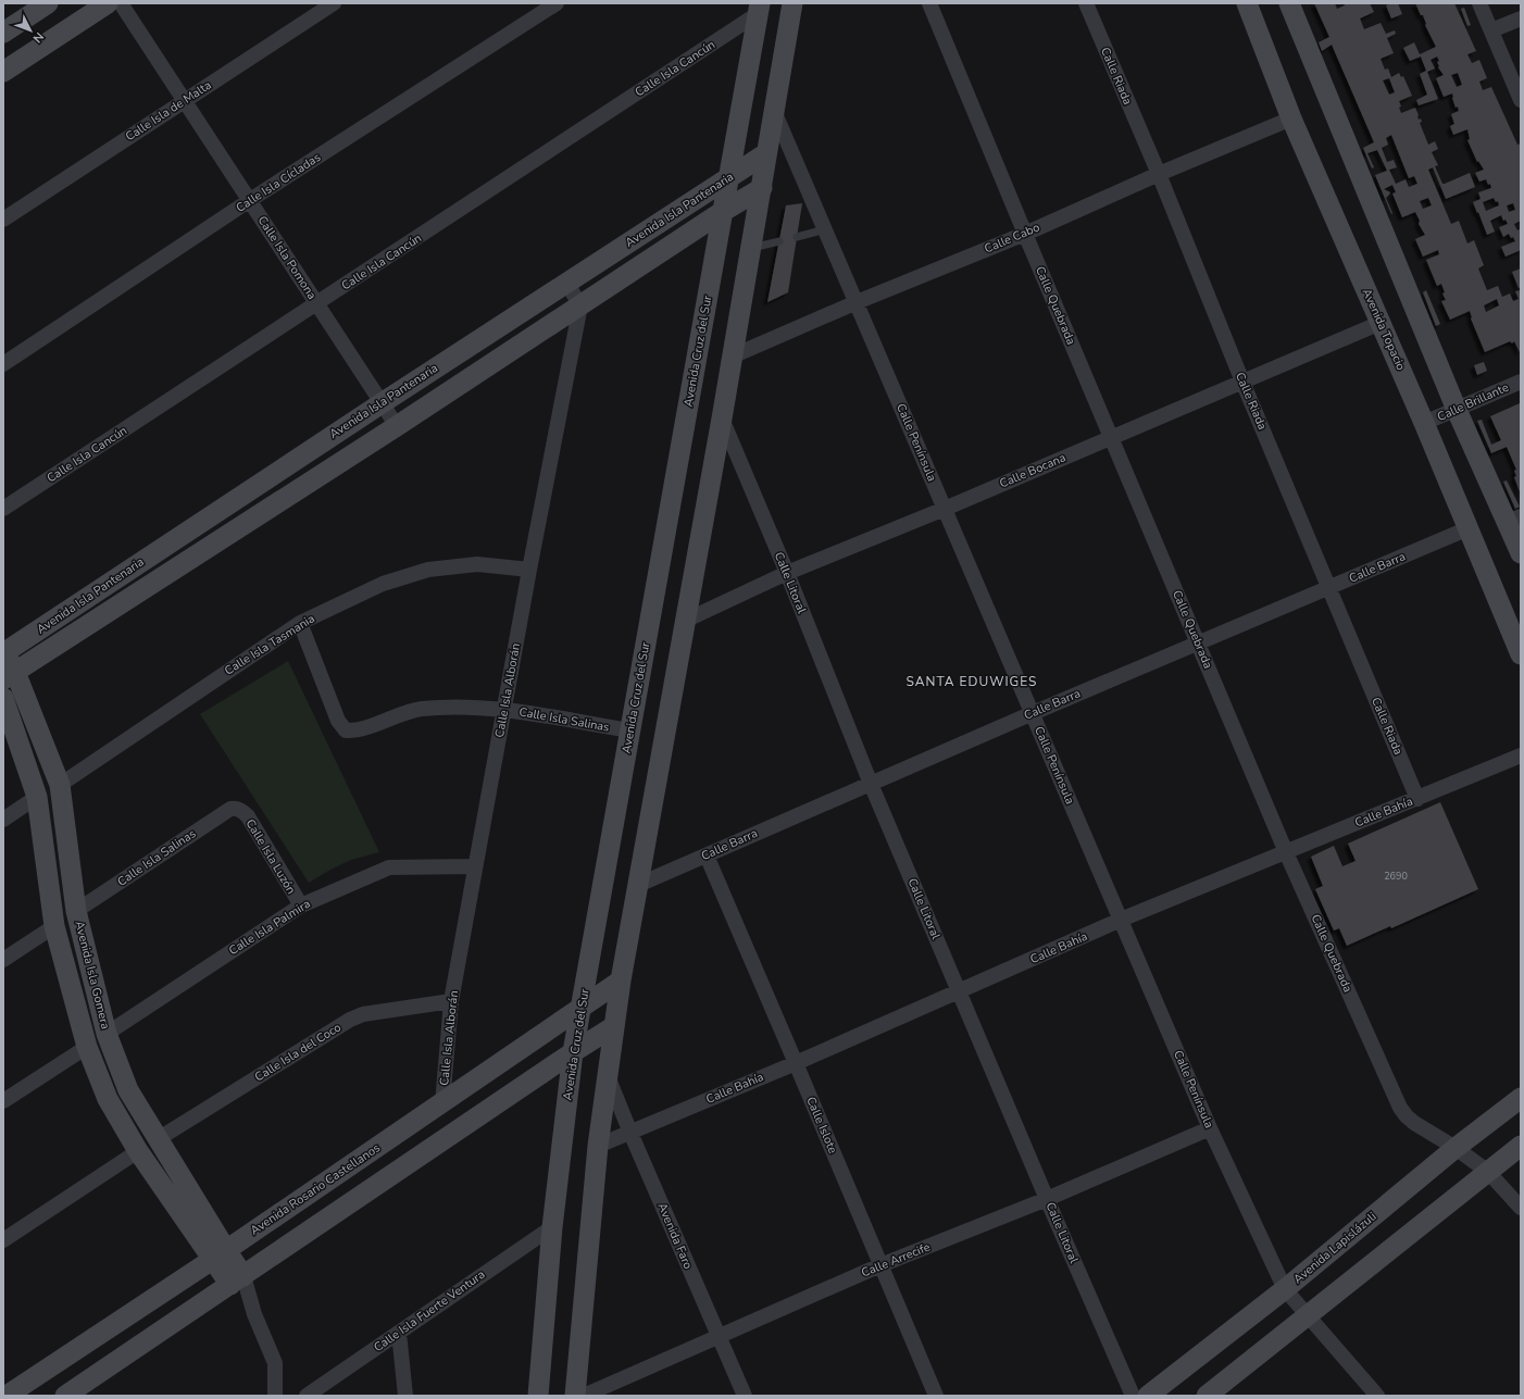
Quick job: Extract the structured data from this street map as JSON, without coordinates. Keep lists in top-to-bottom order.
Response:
{
  "streets": {
    "street": [
      "Calle Isla Cancún",
      "Calle Riada",
      "Calle Isla de Malta",
      "Calle Isla Cícladas",
      "Avenida Isla Pantenaria",
      "Calle Cabo",
      "Calle Isla Pomona",
      "Calle Quebrada",
      "Avenida Topacio",
      "Avenida Cruz del Sur",
      "Calle Brillante",
      "Calle Península",
      "Calle Bocana",
      "Calle Barra",
      "Calle Litoral",
      "Calle Isla Tasmania",
      "Calle Isla Alborán",
      "Calle Isla Salinas",
      "Calle Bahía",
      "Calle Isla Luzón",
      "Calle Isla Palmira",
      "Avenida Isla Gomera",
      "Calle Isla del Coco",
      "Calle Islote",
      "Avenida Rosario Castellanos",
      "Avenida Faro",
      "Avenida Lapislázuli",
      "Calle Arrecife",
      "Calle Isla Fuerte Ventura"
    ]
  },
  "crossings": [
    ["Calle Isla Cancún", "Calle Isla Pomona"],
    ["Calle Isla Cancún", "Avenida Cruz del Sur"],
    ["Calle Riada", "Calle Cabo"],
    ["Calle Riada", "Calle Bocana"],
    ["Calle Riada", "Calle Barra"],
    ["Calle Riada", "Calle Bahía"],
    ["Calle Isla de Malta", "Calle Isla Pomona"],
    ["Calle Isla Cícladas", "Calle Isla Pomona"],
    ["Avenida Isla Pantenaria", "Calle Isla Pomona"],
    ["Avenida Isla Pantenaria", "Avenida Cruz del Sur"],
    ["Avenida Isla Pantenaria", "Calle Isla Alborán"],
    ["Avenida Isla Pantenaria", "Avenida Isla Gomera"],
    ["Calle Cabo", "Calle Quebrada"],
    ["Calle Cabo", "Avenida Topacio"],
    ["Calle Cabo", "Calle Península"],
    ["Calle Quebrada", "Calle Bocana"],
    ["Calle Quebrada", "Calle Barra"],
    ["Calle Quebrada", "Calle Bahía"],
    ["Calle Quebrada", "Avenida Lapislázuli"],
    ["Avenida Topacio", "Calle Brillante"],
    ["Avenida Topacio", "Calle Bocana"],
    ["Avenida Topacio", "Calle Barra"],
    ["Avenida Cruz del Sur", "Calle Isla Salinas"],
    ["Avenida Cruz del Sur", "Avenida Rosario Castellanos"],
    ["Avenida Cruz del Sur", "Calle Isla Fuerte Ventura"],
    ["Calle Península", "Calle Bocana"],
    ["Calle Península", "Calle Barra"],
    ["Calle Península", "Calle Bahía"],
    ["Calle Península", "Avenida Lapislázuli"],
    ["Calle Península", "Calle Arrecife"],
    ["Calle Bocana", "Calle Litoral"],
    ["Calle Barra", "Calle Litoral"],
    ["Calle Barra", "Calle Islote"],
    ["Calle Litoral", "Calle Bahía"],
    ["Calle Litoral", "Calle Arrecife"],
    ["Calle Isla Tasmania", "Calle Isla Alborán"],
    ["Calle Isla Tasmania", "Calle Isla Salinas"],
    ["Calle Isla Tasmania", "Avenida Isla Gomera"],
    ["Calle Isla Alborán", "Calle Isla Salinas"],
    ["Calle Isla Alborán", "Calle Isla Palmira"],
    ["Calle Isla Alborán", "Calle Isla del Coco"],
    ["Calle Isla Alborán", "Avenida Rosario Castellanos"],
    ["Calle Isla Salinas", "Calle Isla Luzón"],
    ["Calle Isla Salinas", "Avenida Isla Gomera"],
    ["Calle Bahía", "Calle Islote"],
    ["Calle Bahía", "Avenida Faro"],
    ["Calle Isla Luzón", "Calle Isla Palmira"],
    ["Calle Isla Palmira", "Avenida Isla Gomera"],
    ["Avenida Isla Gomera", "Calle Isla del Coco"],
    ["Avenida Isla Gomera", "Avenida Rosario Castellanos"],
    ["Calle Islote", "Calle Arrecife"],
    ["Avenida Faro", "Calle Arrecife"]
  ],
  "districts": ["SANTA EDUWIGES"],
  "house_numbers": ["2690"],
  "north": "bottom right"
}
